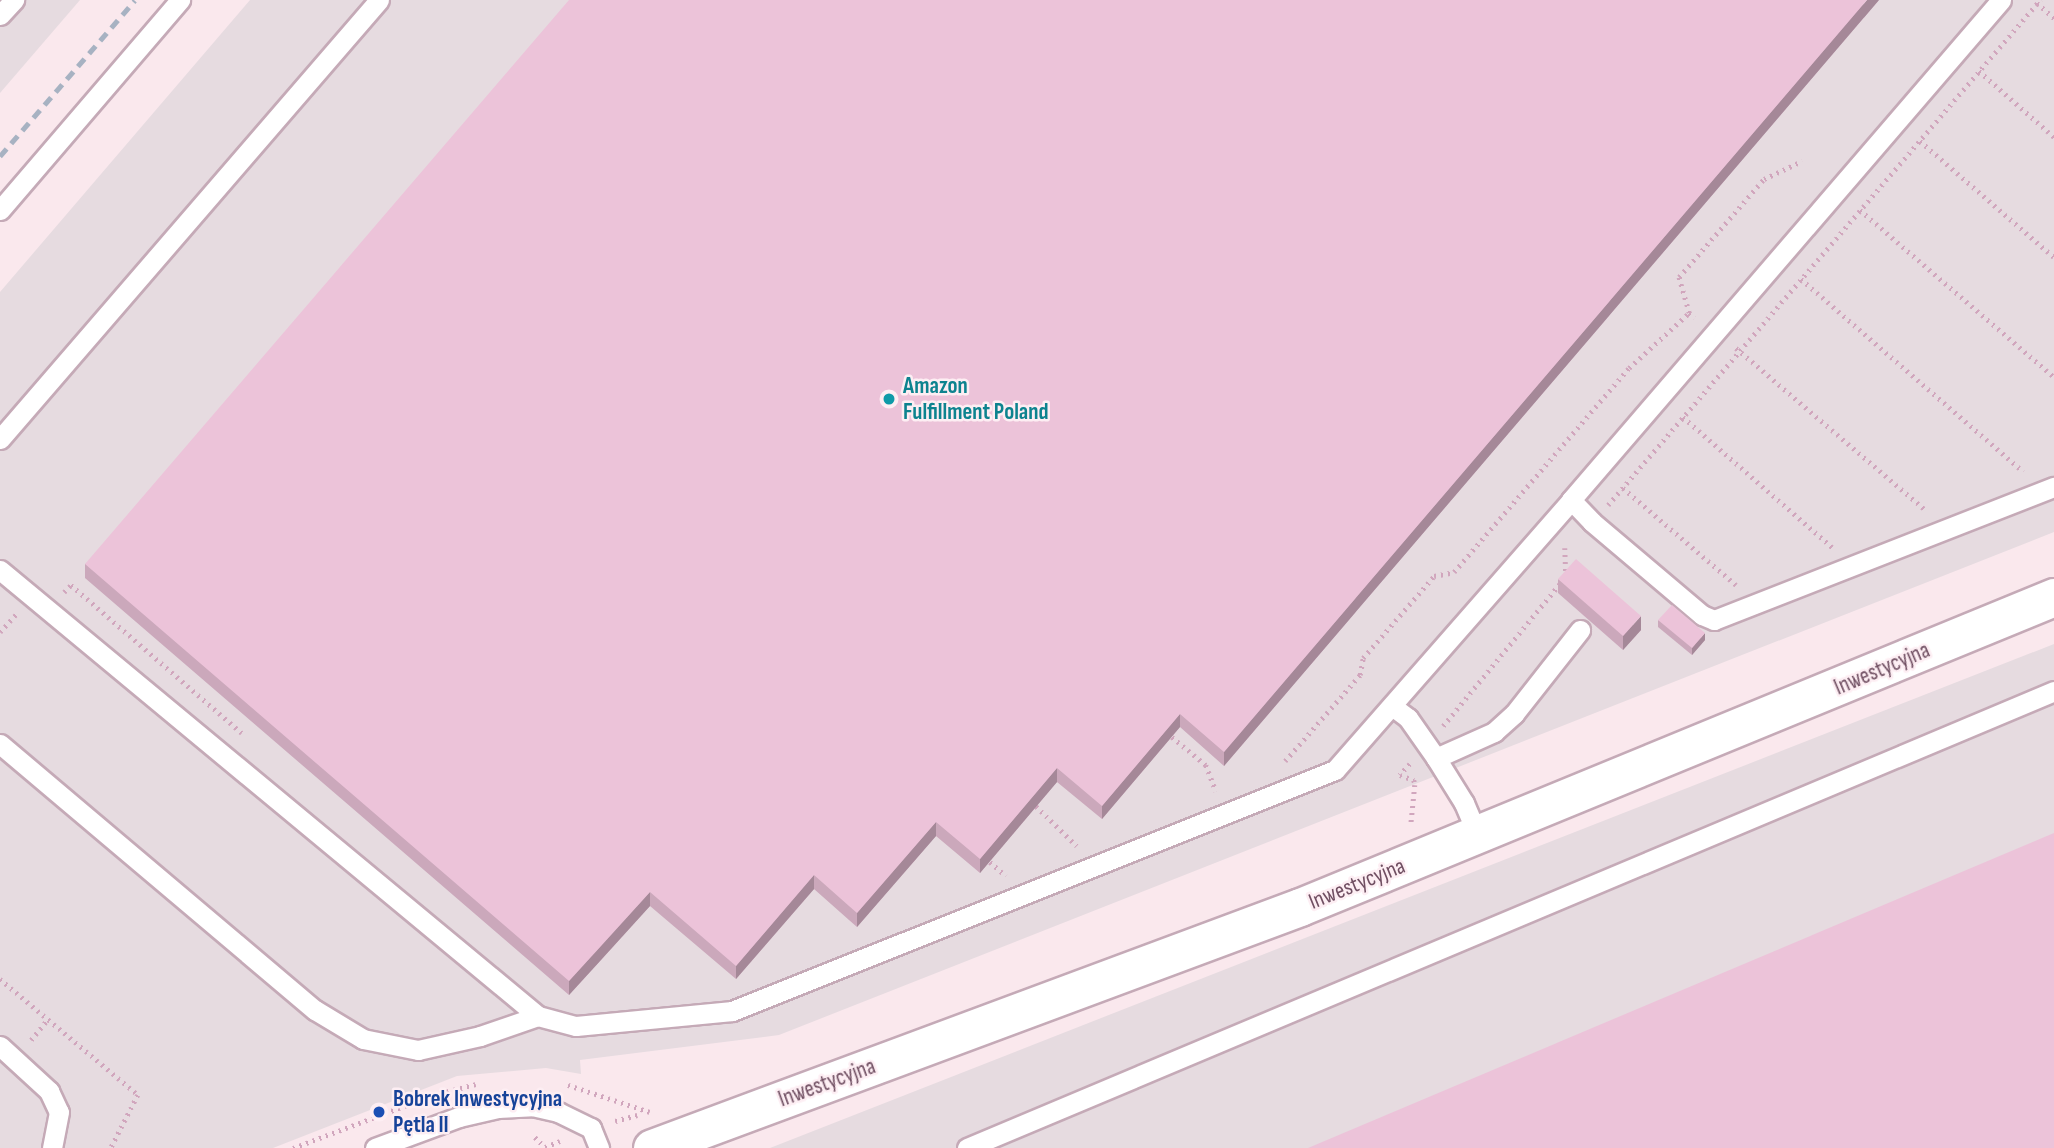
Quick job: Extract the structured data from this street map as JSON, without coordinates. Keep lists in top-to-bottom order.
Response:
{
  "streets": {
    "street": ["Inwestycyjna"]
  },
  "places": ["Amazon Fulfillment Poland", "Bobrek Inwestycyjna Pętla II"]
}
